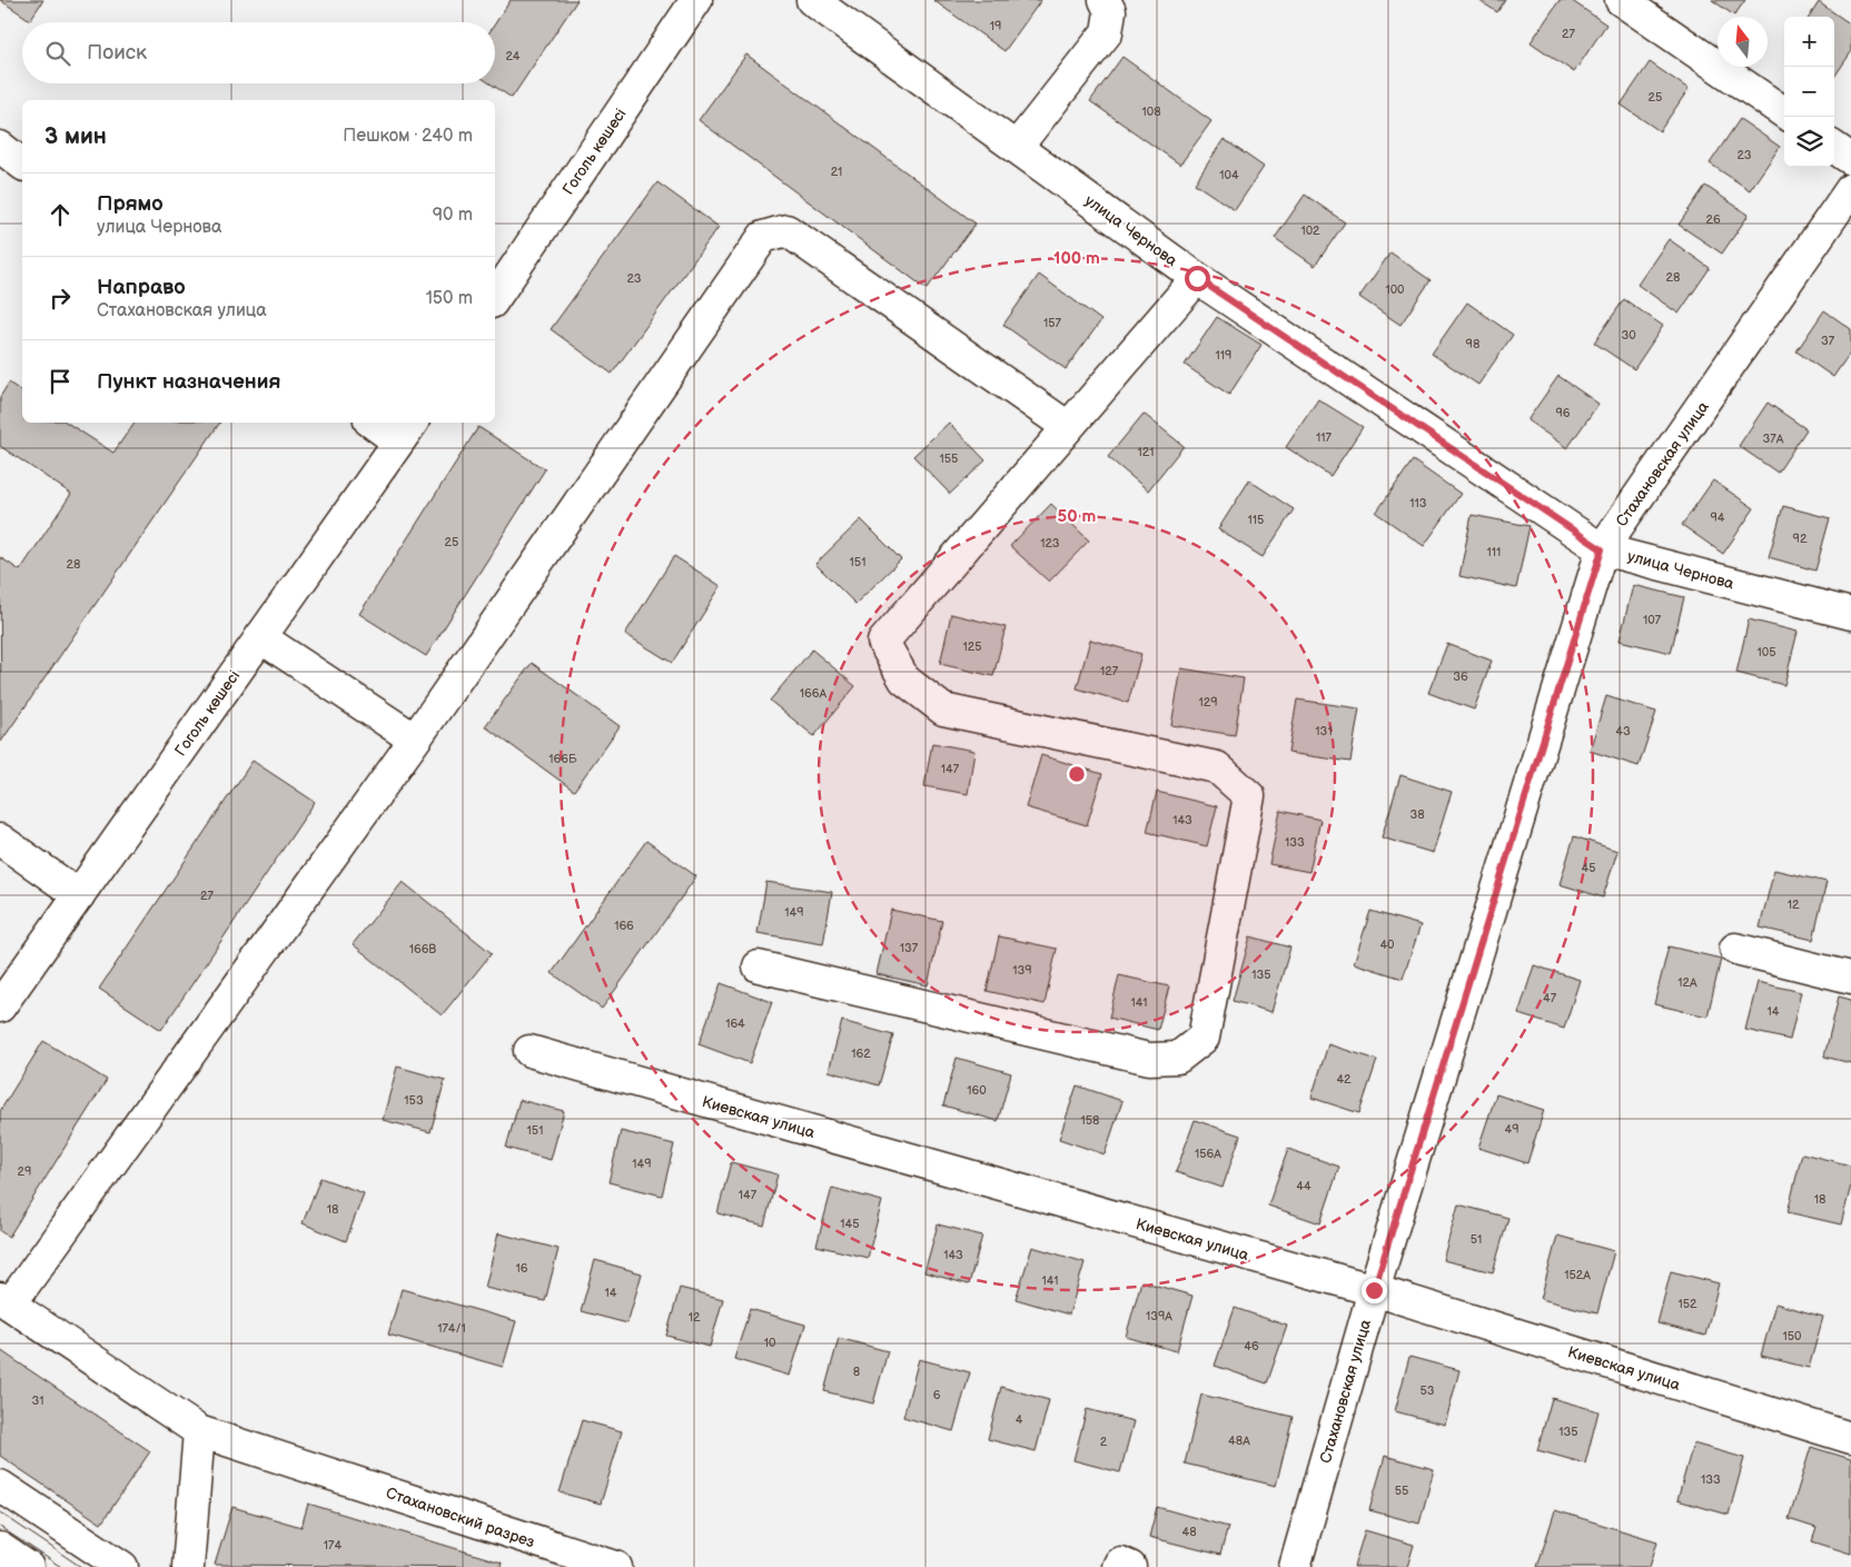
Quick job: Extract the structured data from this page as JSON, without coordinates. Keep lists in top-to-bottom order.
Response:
{
  "streets": {
    "street": [
      "Гоголь көшесі",
      "улица Чернова",
      "Стахановская улица",
      "Киевская улица",
      "Стахановский разрез"
    ]
  },
  "crossings": [
    ["улица Чернова", "Стахановская улица"],
    ["Стахановская улица", "Киевская улица"]
  ],
  "house_numbers": [
    "19",
    "27",
    "24",
    "25",
    "108",
    "23",
    "21",
    "104",
    "26",
    "102",
    "28",
    "23",
    "100",
    "157",
    "30",
    "37",
    "98",
    "119",
    "96",
    "117",
    "37А",
    "121",
    "155",
    "113",
    "94",
    "115",
    "92",
    "25",
    "123",
    "111",
    "151",
    "28",
    "107",
    "125",
    "105",
    "127",
    "36",
    "166А",
    "129",
    "131",
    "43",
    "166Б",
    "147",
    "38",
    "143",
    "133",
    "45",
    "27",
    "12",
    "149",
    "166",
    "40",
    "137",
    "166В",
    "139",
    "135",
    "12А",
    "47",
    "141",
    "14",
    "164",
    "162",
    "42",
    "160",
    "153",
    "158",
    "49",
    "151",
    "156А",
    "149",
    "29",
    "44",
    "147",
    "18",
    "18",
    "145",
    "51",
    "143",
    "16",
    "152А",
    "141",
    "14",
    "152",
    "139А",
    "12",
    "174/1",
    "150",
    "10",
    "46",
    "8",
    "53",
    "6",
    "31",
    "4",
    "135",
    "48А",
    "2",
    "133",
    "55",
    "48",
    "174"
  ],
  "north": "top",
  "page": {
    "map_buttons": ["+", "−"],
    "search": "Поиск",
    "heading": ["3 мин", "Пешком · 240 m"],
    "list": [
      ["Прямо", "улица Чернова", "90 m"],
      ["Направо", "Стахановская улица", "150 m"],
      "Пункт назначения"
    ]
  },
  "rings": ["100 m", "50 m"]
}
